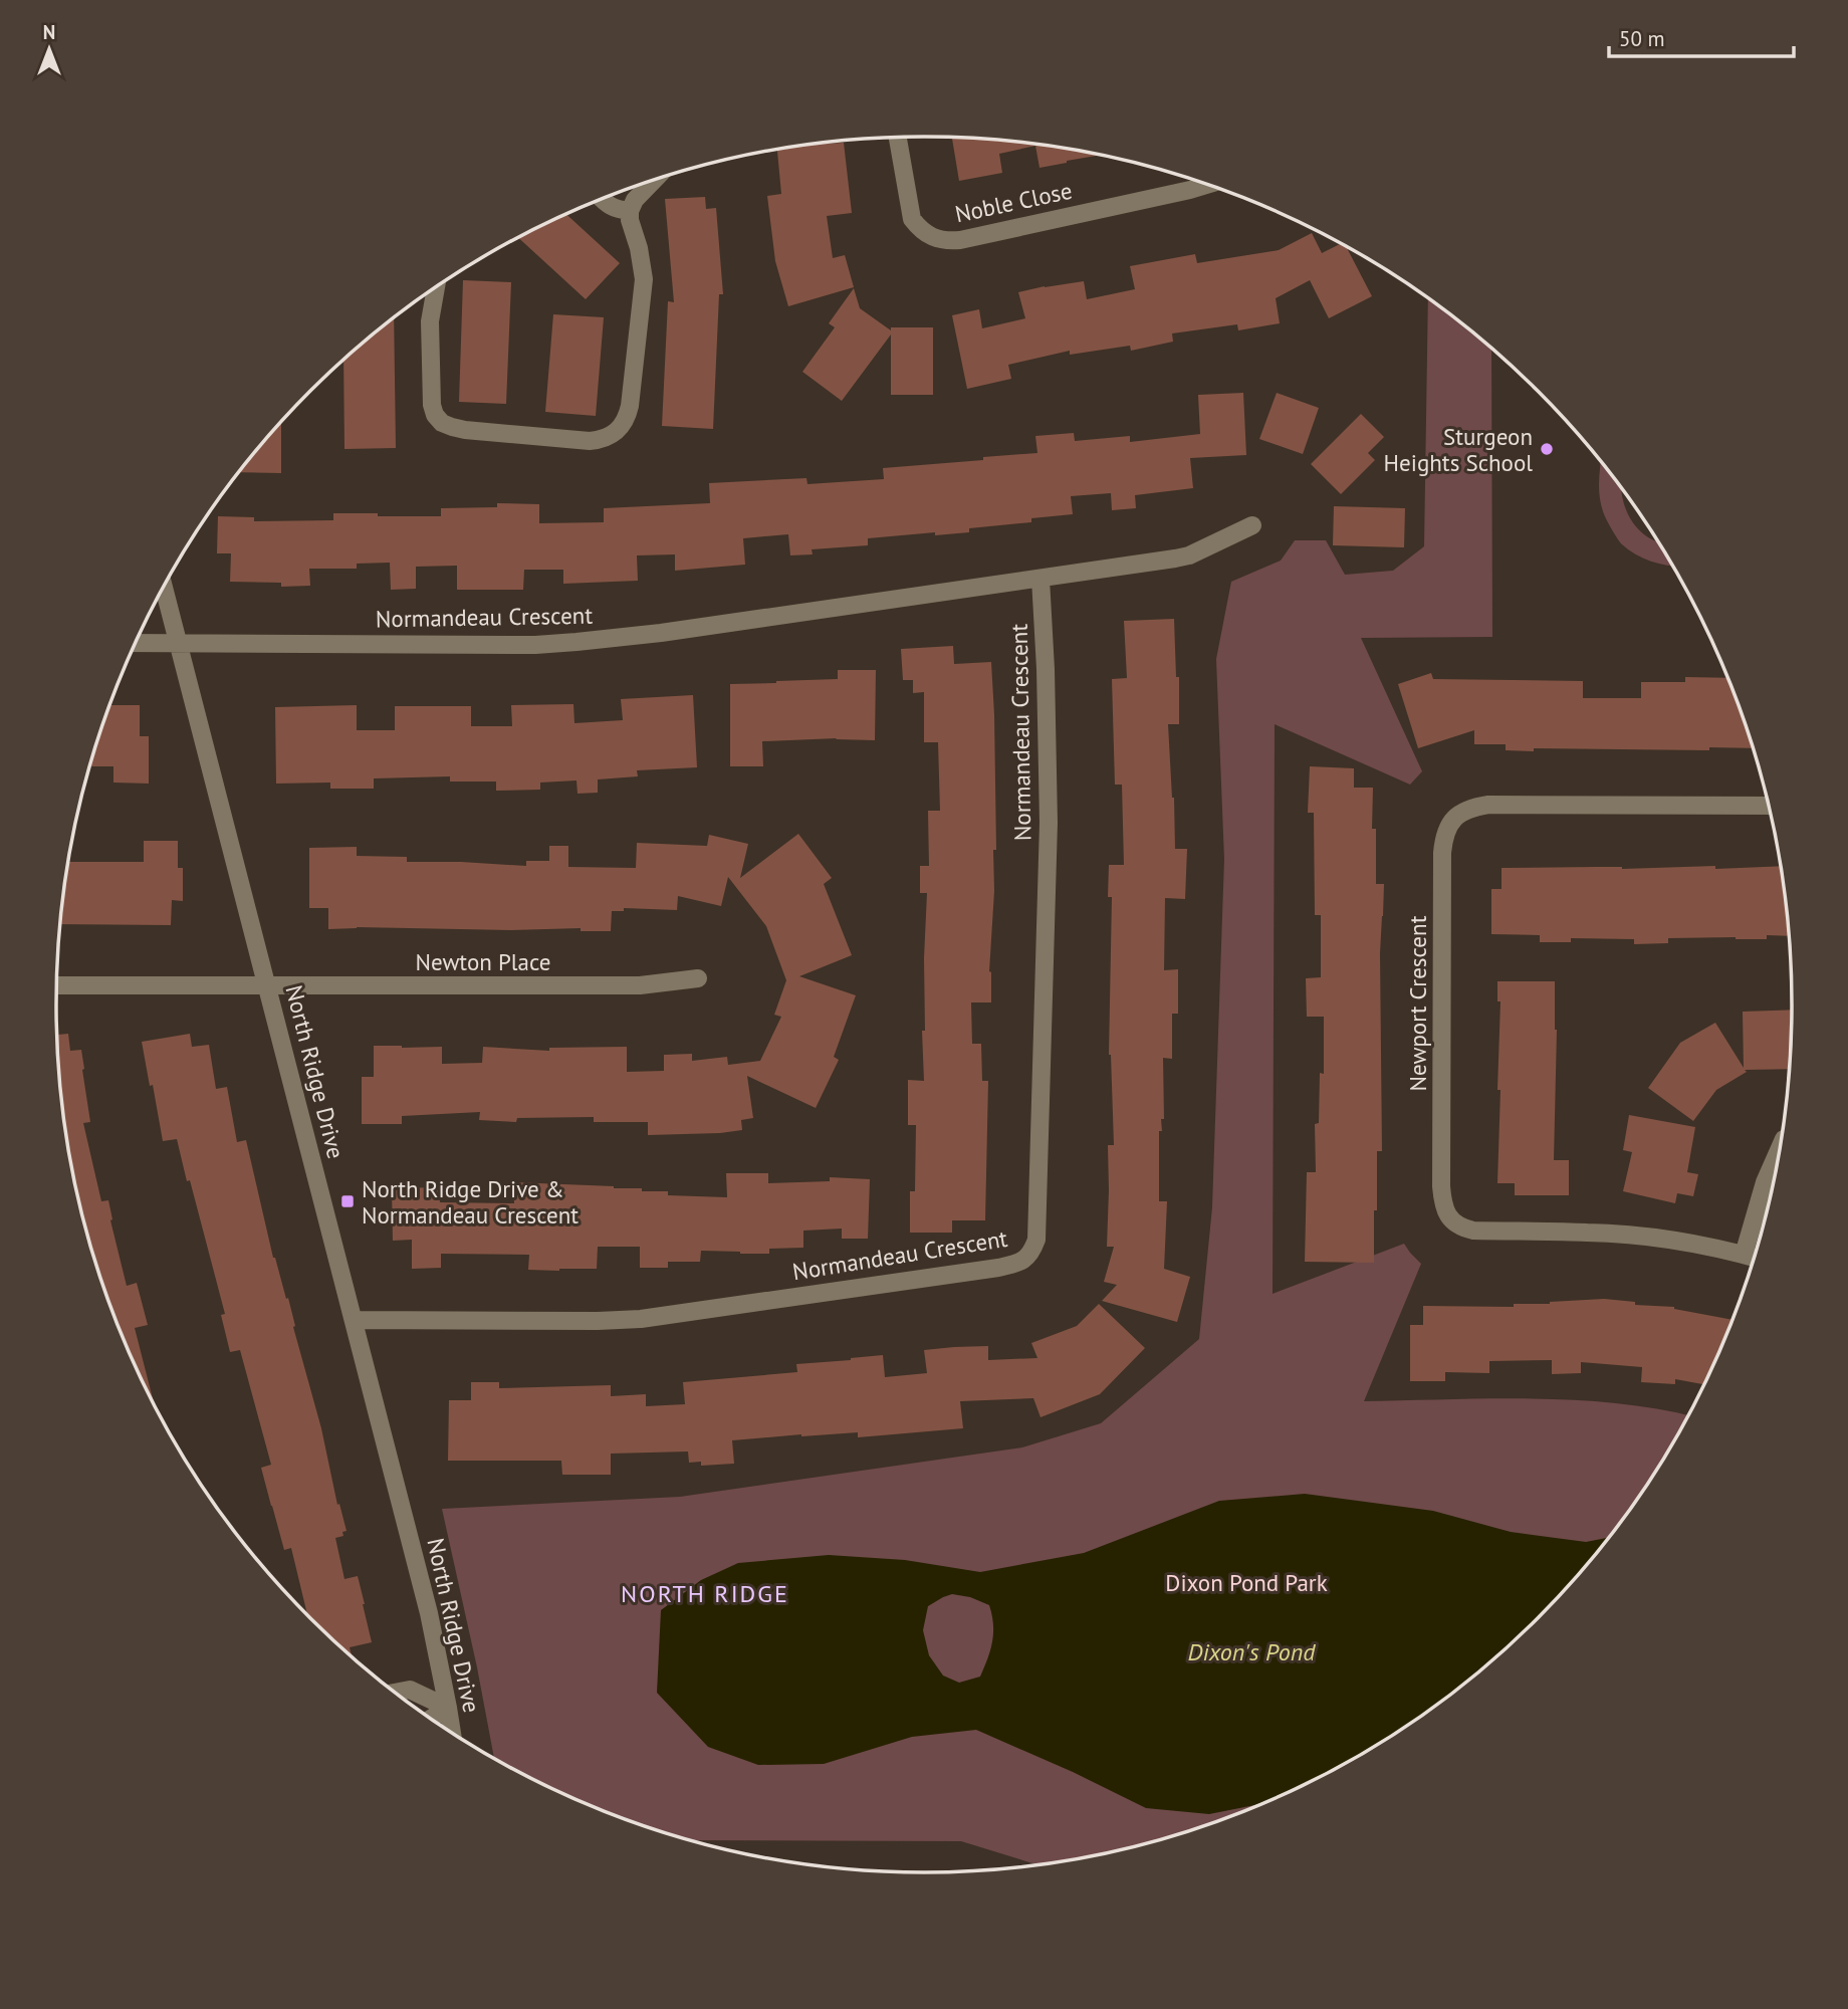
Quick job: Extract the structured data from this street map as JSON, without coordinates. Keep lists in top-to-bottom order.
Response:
{
  "streets": {
    "street": [
      "Noble Close",
      "Normandeau Crescent",
      "Newton Place",
      "Newport Crescent",
      "North Ridge Drive"
    ]
  },
  "crossings": [
    ["Normandeau Crescent", "North Ridge Drive"],
    ["Newton Place", "North Ridge Drive"]
  ],
  "districts": ["NORTH RIDGE"],
  "water": ["Dixon's Pond"],
  "parks": ["Dixon Pond Park"],
  "places": {
    "other": ["Sturgeon Heights School"],
    "transit": ["North Ridge Drive & Normandeau Crescent"]
  },
  "scale_bar": "50 m",
  "north": "top"
}
